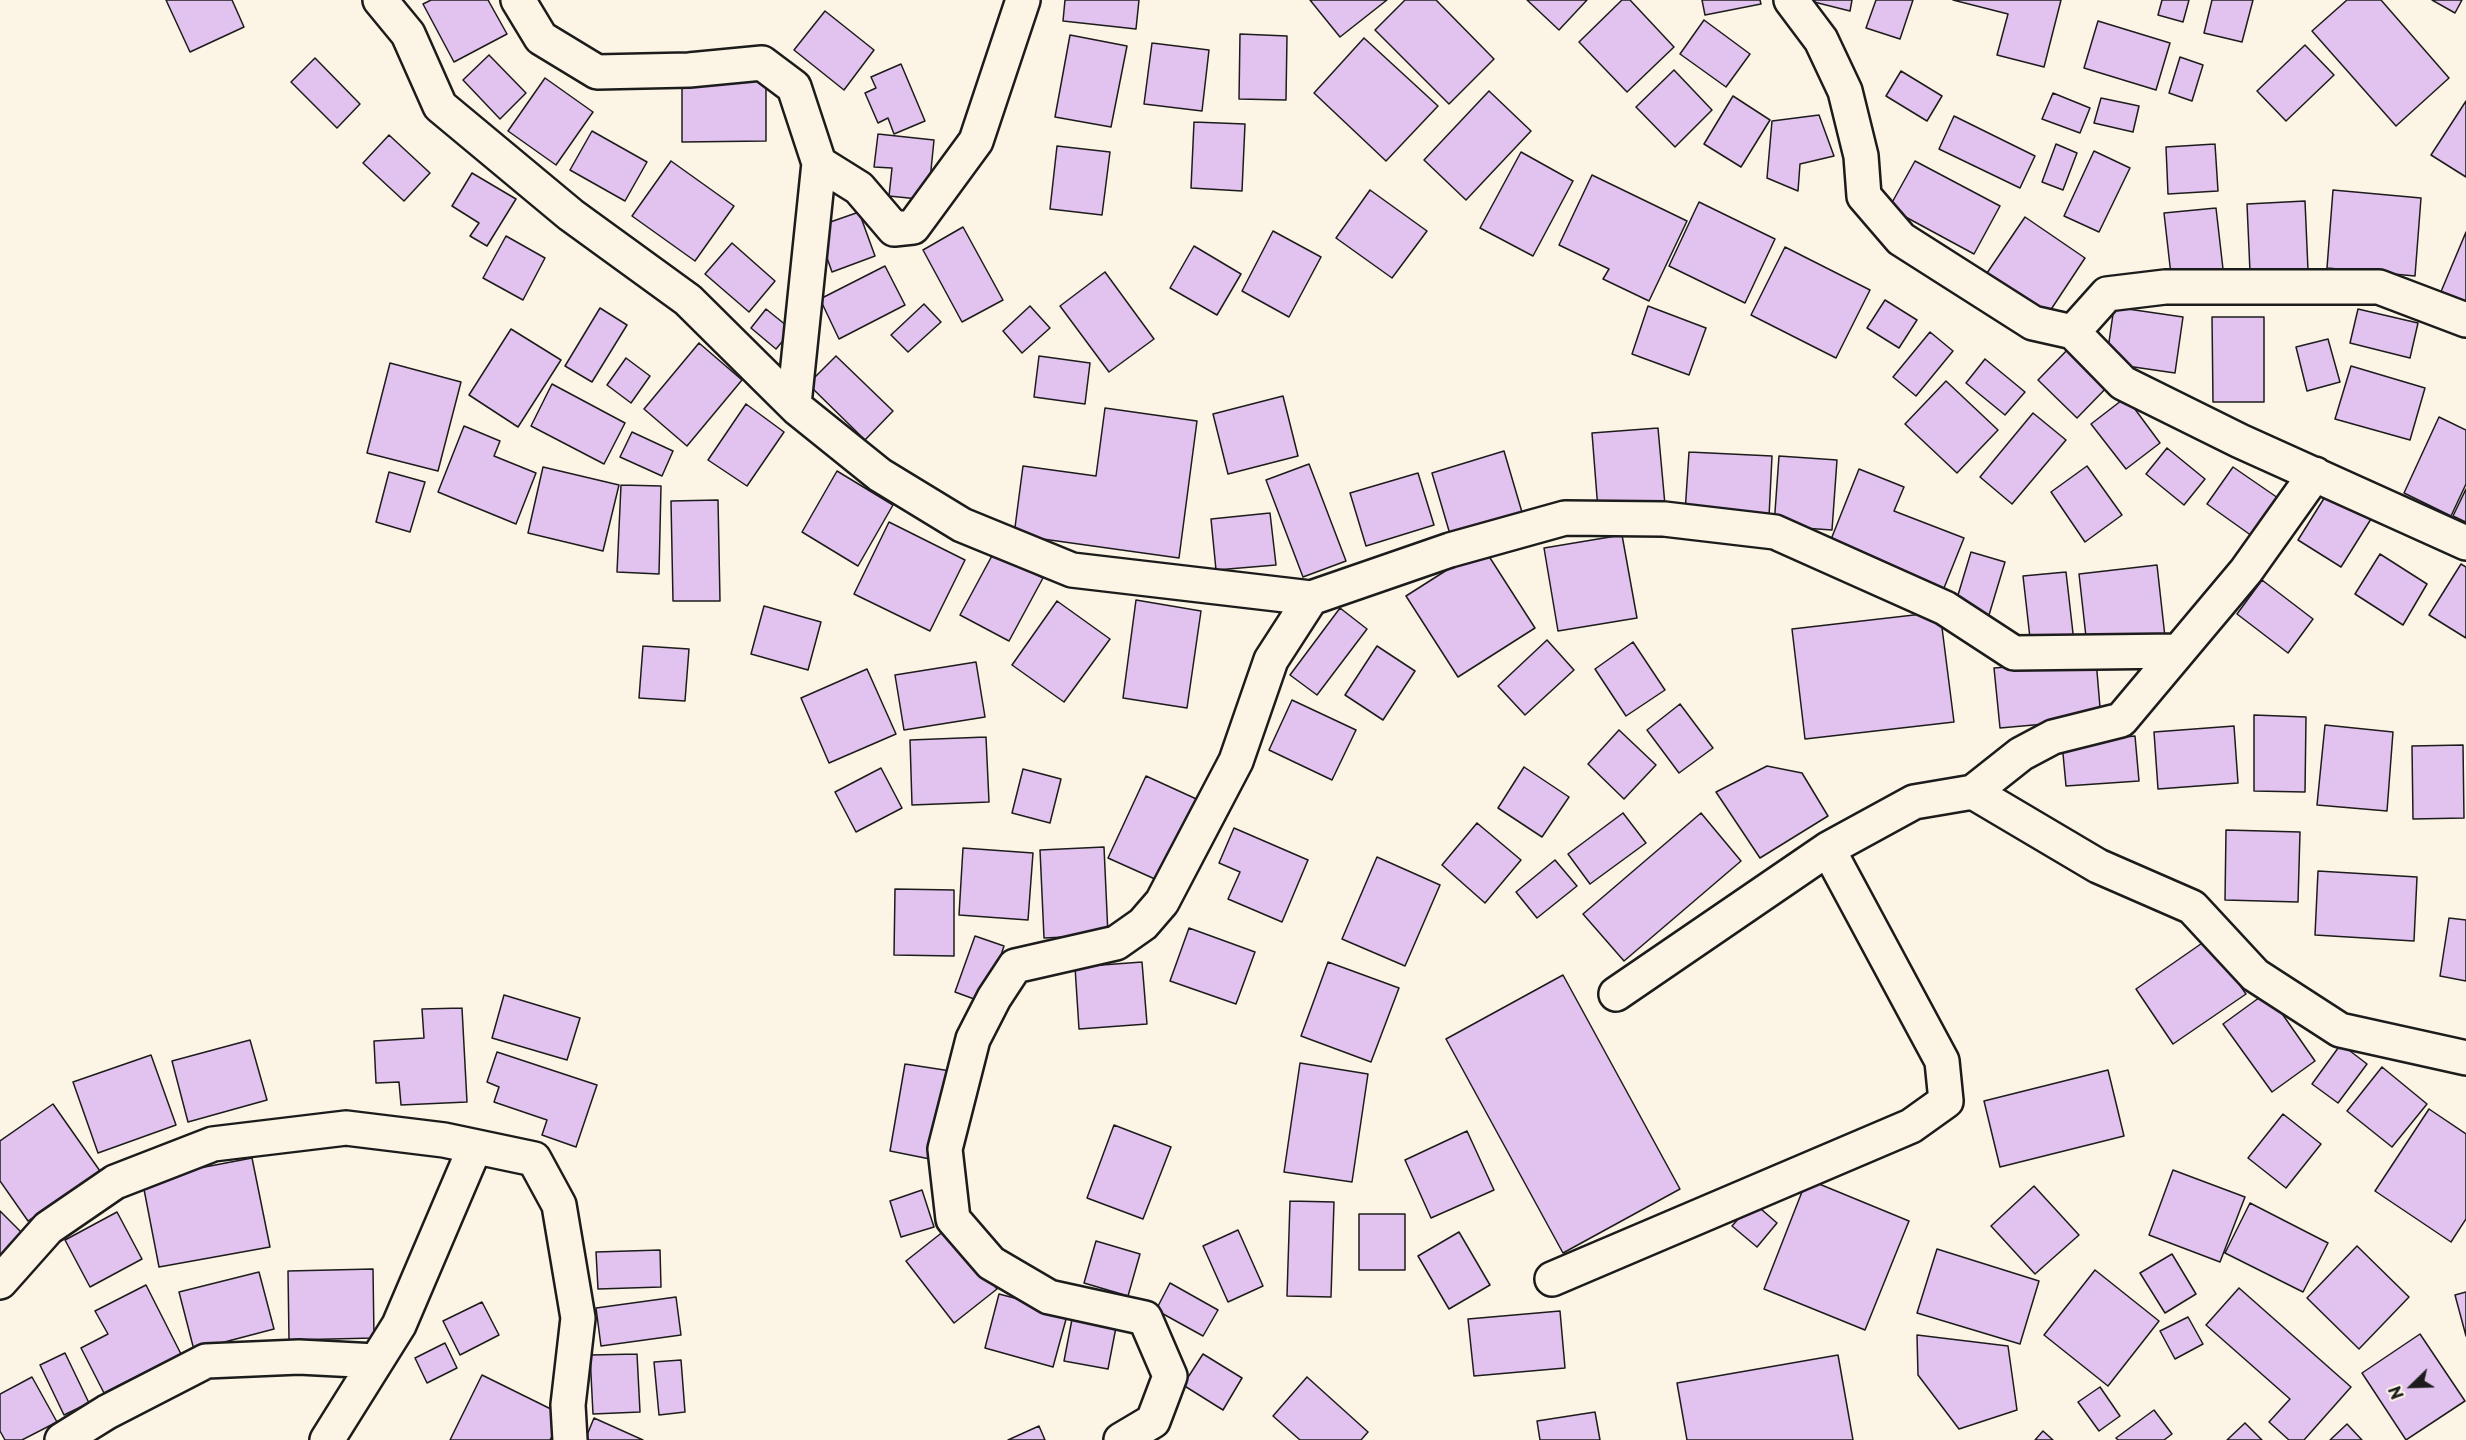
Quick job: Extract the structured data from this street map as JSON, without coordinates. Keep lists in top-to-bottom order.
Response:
{
  "north": "bottom left"
}
